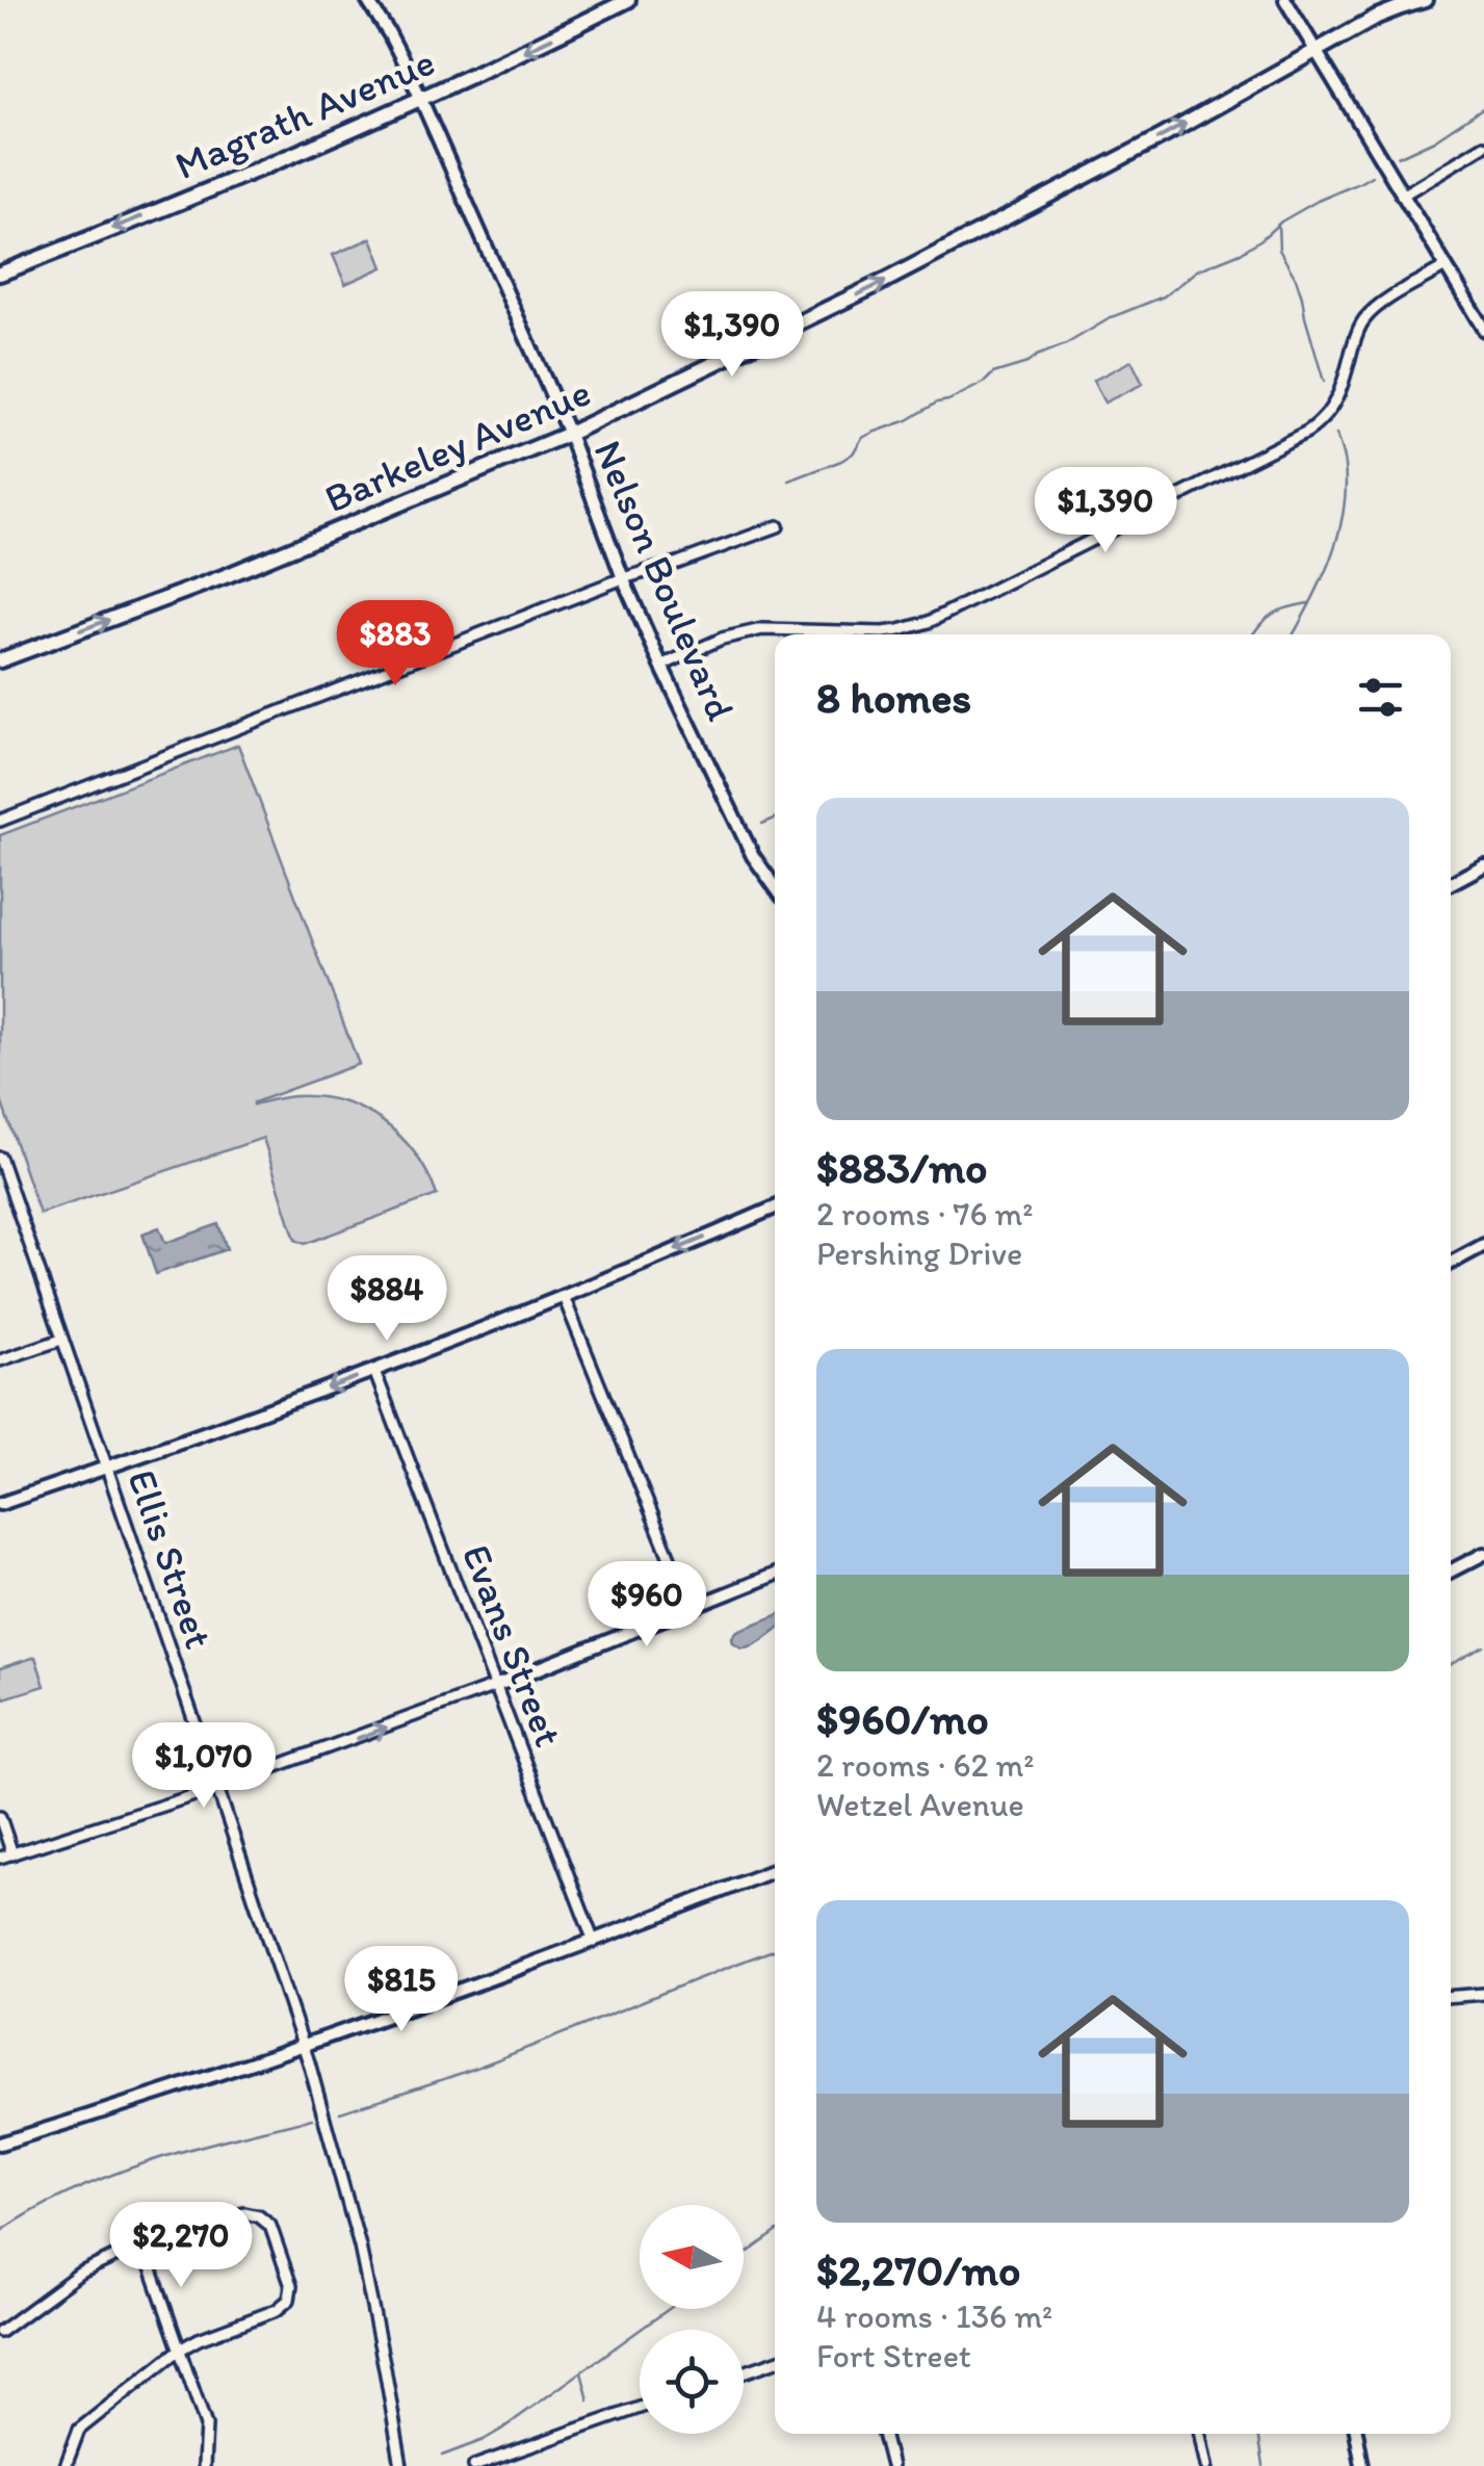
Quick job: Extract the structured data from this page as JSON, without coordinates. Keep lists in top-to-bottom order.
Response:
{
  "streets": {
    "main road": ["Magrath Avenue", "Barkeley Avenue"],
    "street": ["Nelson Boulevard", "Ellis Street", "Evans Street"]
  },
  "crossings": [
    ["Magrath Avenue", "Nelson Boulevard"],
    ["Barkeley Avenue", "Nelson Boulevard"]
  ],
  "one_way": ["Magrath Avenue", "Barkeley Avenue"],
  "north": "left",
  "page": {
    "price": [
      "$1,390",
      "$1,390",
      "$883",
      "$884",
      "$960",
      "$1,070",
      "$815",
      "$2,270"
    ],
    "heading": "8 homes",
    "list": [
      {
        "name": "$883/mo",
        "note": "2 rooms · 76 m² · Pershing Drive"
      },
      {
        "name": "$960/mo",
        "note": "2 rooms · 62 m² · Wetzel Avenue"
      },
      {
        "name": "$2,270/mo",
        "note": "4 rooms · 136 m² · Fort Street"
      }
    ]
  }
}
